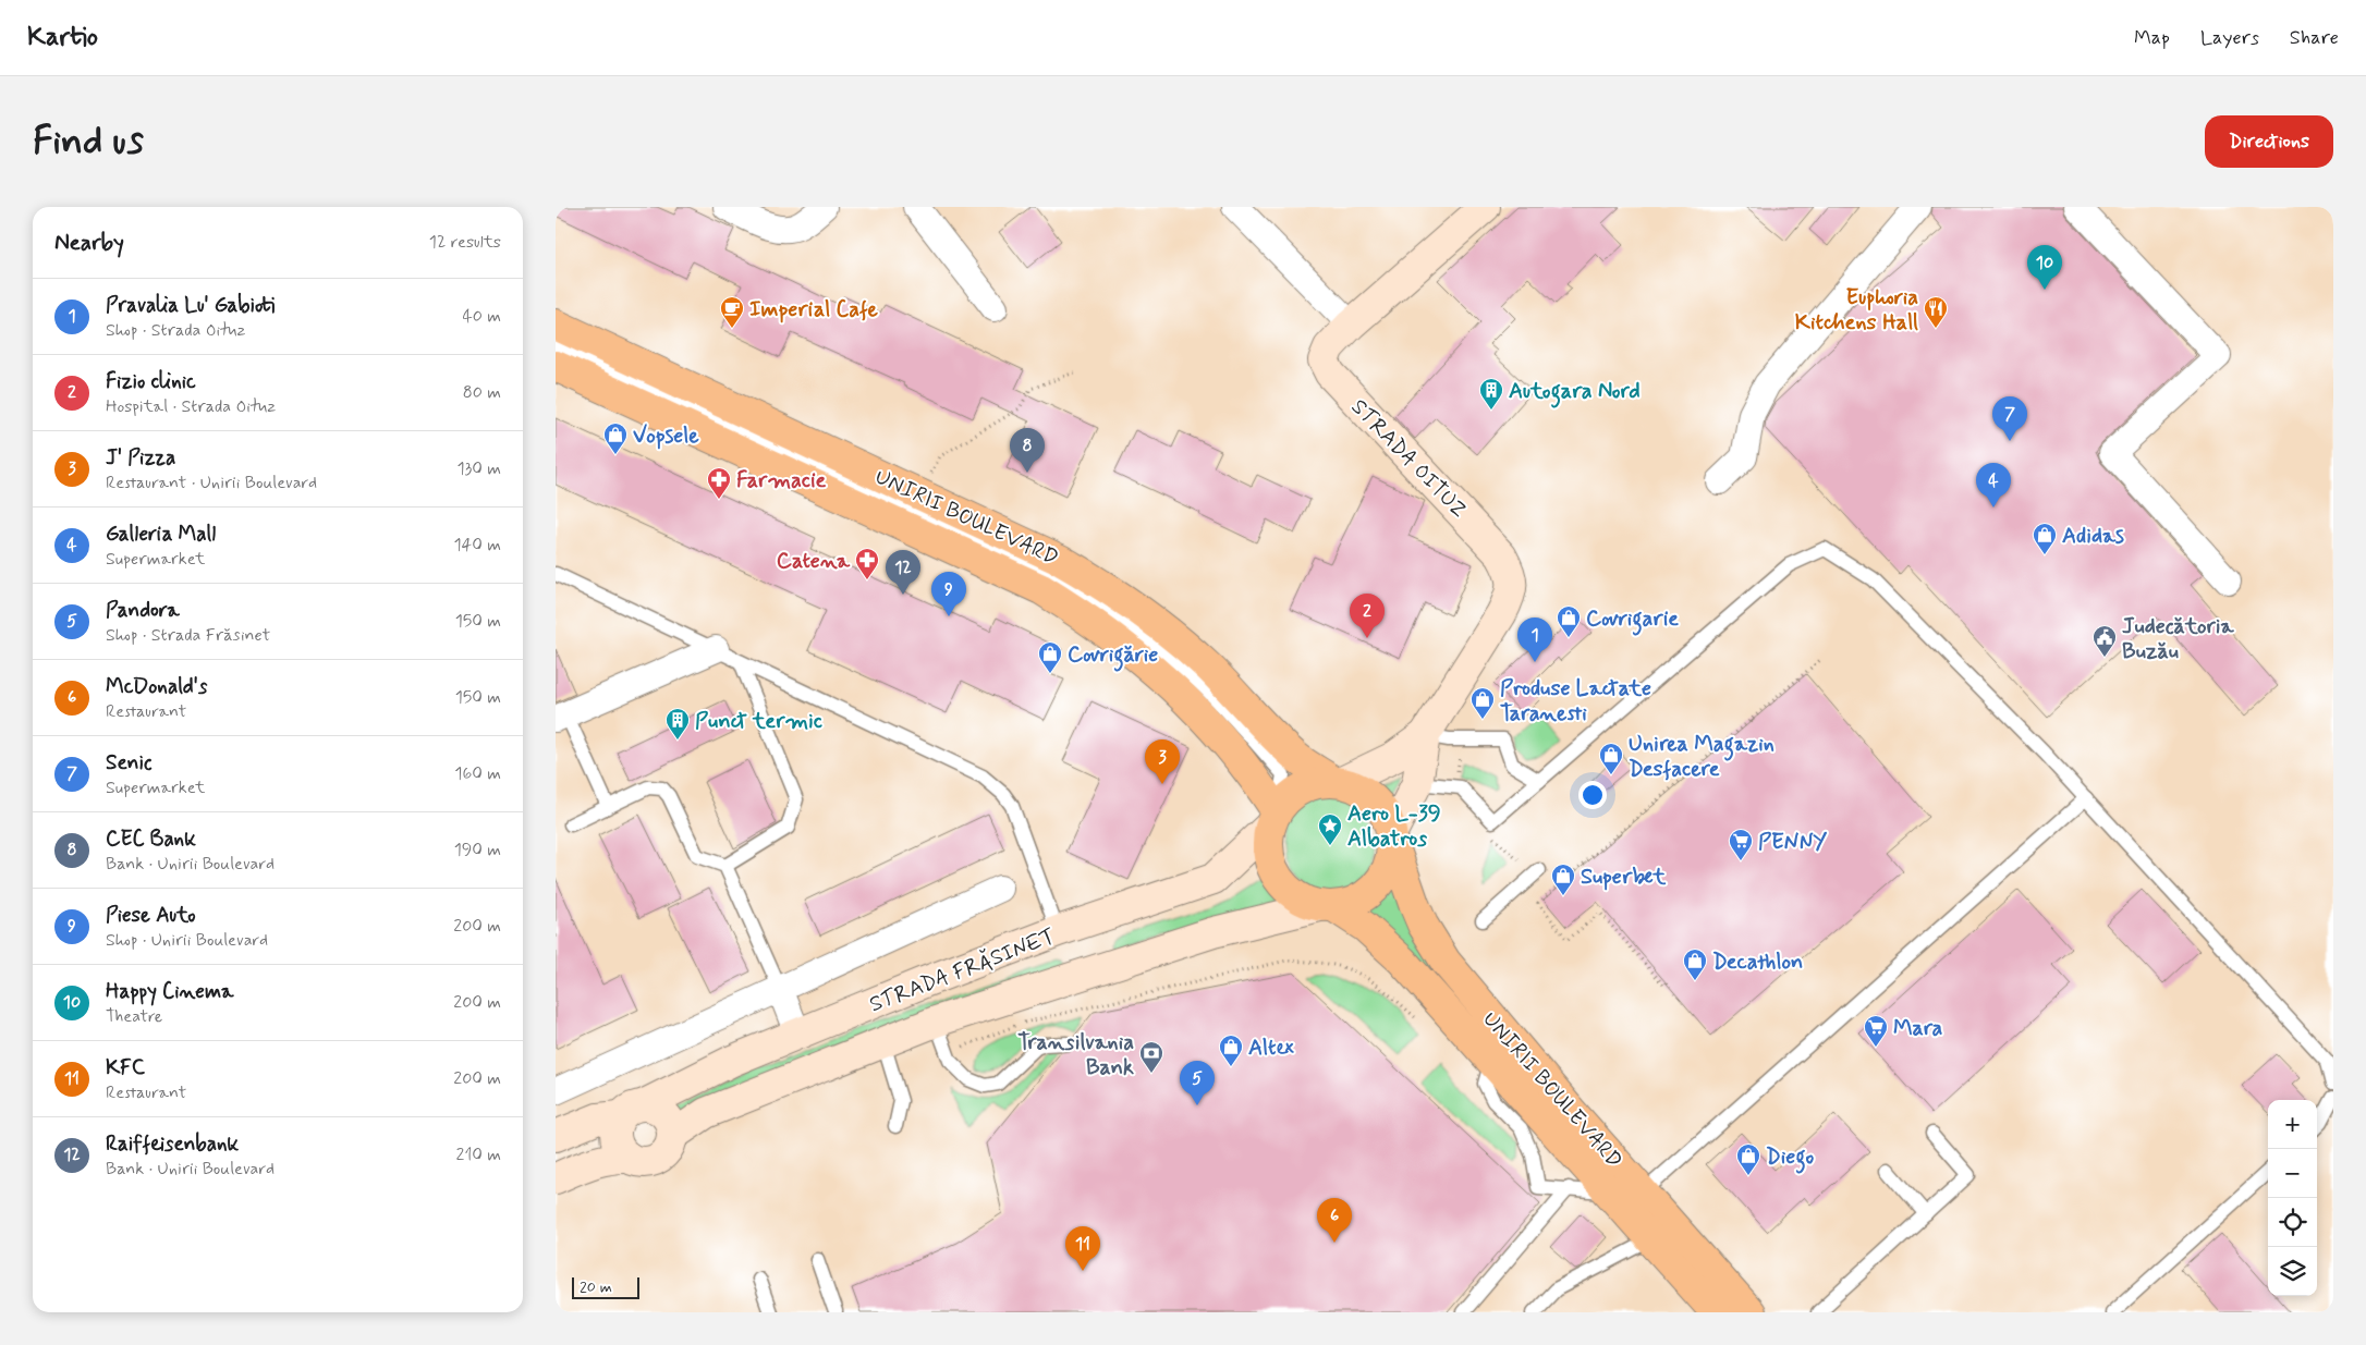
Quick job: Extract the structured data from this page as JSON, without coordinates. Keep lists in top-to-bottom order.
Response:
{
  "streets": {
    "main road": ["STRADA OITUZ", "UNIRII BOULEVARD", "STRADA FRĂSINET"]
  },
  "crossings": [
    ["STRADA OITUZ", "UNIRII BOULEVARD"],
    ["STRADA OITUZ", "STRADA FRĂSINET"],
    ["UNIRII BOULEVARD", "STRADA FRĂSINET"]
  ],
  "places": {
    "cafe": ["Imperial Cafe"],
    "restaurant": ["Euphoria Kitchens Hall"],
    "building": ["Autogara Nord", "Punct termic"],
    "shop": [
      "Vopsele",
      "Adidas",
      "Covrigarie",
      "Covrigărie",
      "Produse Lactate Taranesti",
      "Unirea Magazin Desfacere",
      "Superbet",
      "Decathlon",
      "Altex",
      "Diego"
    ],
    "pharmacy": ["Farmacie", "Catena"],
    "public building": ["Judecătoria Buzău"],
    "place": ["Aero L-39 Albatros"],
    "supermarket": ["PENNY", "Mara"],
    "bank": ["Transilvania Bank"]
  },
  "scale_bar": "20 m",
  "page": {
    "header": "Kartio",
    "nav": ["Map", "Layers", "Share"],
    "buttons": "Directions",
    "title": "Find us",
    "heading": ["Nearby", "12 results"],
    "pins": [
      "10",
      "7",
      "8",
      "4",
      "12",
      "9",
      "2",
      "1",
      "3",
      "5",
      "6",
      "11"
    ],
    "list": [
      {
        "mark": "1",
        "name": "Pravalia Lu' Gabioti",
        "note": "Shop · Strada Oituz",
        "value": "40 m"
      },
      {
        "mark": "2",
        "name": "Fizio clinic",
        "note": "Hospital · Strada Oituz",
        "value": "80 m"
      },
      {
        "mark": "3",
        "name": "J' Pizza",
        "note": "Restaurant · Unirii Boulevard",
        "value": "130 m"
      },
      {
        "mark": "4",
        "name": "Galleria Mall",
        "note": "Supermarket",
        "value": "140 m"
      },
      {
        "mark": "5",
        "name": "Pandora",
        "note": "Shop · Strada Frăsinet",
        "value": "150 m"
      },
      {
        "mark": "6",
        "name": "McDonald's",
        "note": "Restaurant",
        "value": "150 m"
      },
      {
        "mark": "7",
        "name": "Senic",
        "note": "Supermarket",
        "value": "160 m"
      },
      {
        "mark": "8",
        "name": "CEC Bank",
        "note": "Bank · Unirii Boulevard",
        "value": "190 m"
      },
      {
        "mark": "9",
        "name": "Piese Auto",
        "note": "Shop · Unirii Boulevard",
        "value": "200 m"
      },
      {
        "mark": "10",
        "name": "Happy Cinema",
        "note": "Theatre",
        "value": "200 m"
      },
      {
        "mark": "11",
        "name": "KFC",
        "note": "Restaurant",
        "value": "200 m"
      },
      {
        "mark": "12",
        "name": "Raiffeisenbank",
        "note": "Bank · Unirii Boulevard",
        "value": "210 m"
      }
    ],
    "map_buttons": ["+", "−"],
    "scale": "20 m"
  }
}
